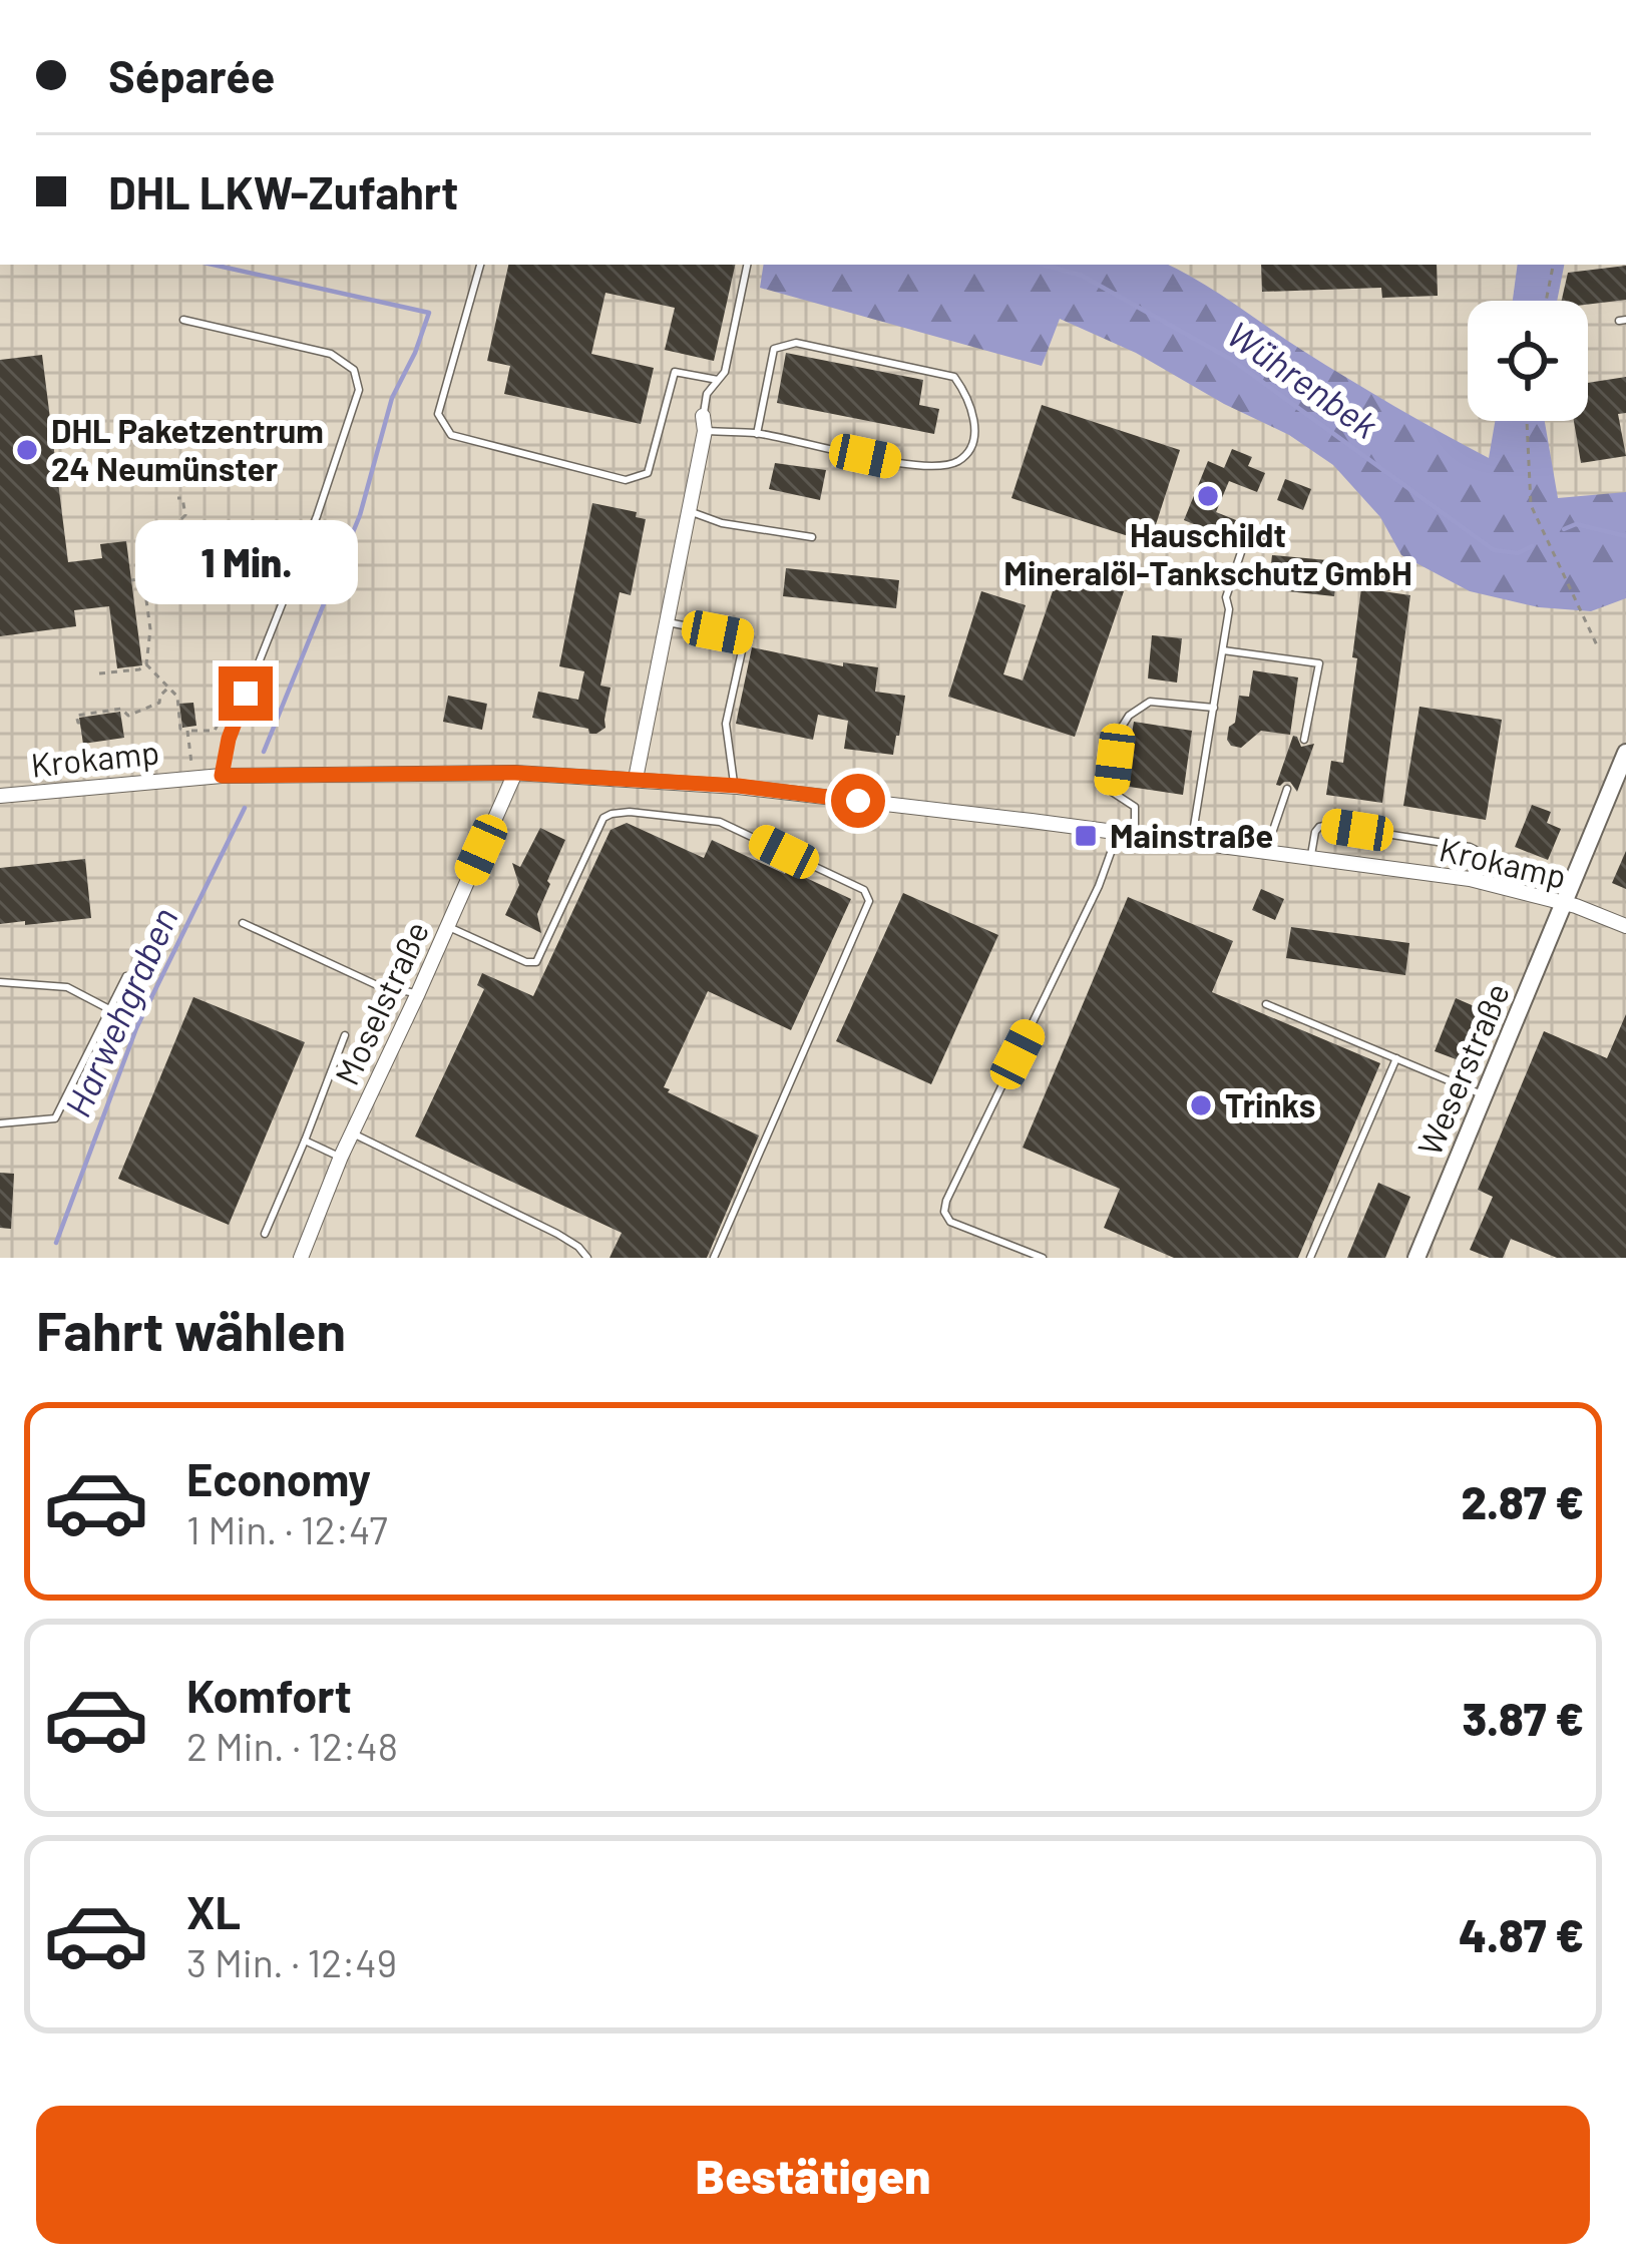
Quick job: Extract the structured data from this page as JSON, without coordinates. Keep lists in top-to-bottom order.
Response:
{
  "streets": {
    "street": ["Krokamp", "Moselstraße", "Weserstraße"]
  },
  "crossings": [
    ["Krokamp", "Moselstraße"],
    ["Krokamp", "Weserstraße"]
  ],
  "water": ["Wührenbek", "Harwehgraben"],
  "places": {
    "other": ["DHL Paketzentrum 24 Neumünster", "Hauschildt Mineralöl-Tankschutz GmbH", "Trinks"],
    "transit": ["Mainstraße"]
  },
  "page": {
    "banner": ["Séparée", "DHL LKW-Zufahrt"],
    "bubble": "1 Min.",
    "heading": "Fahrt wählen",
    "list": [
      {
        "name": "Economy",
        "note": "1 Min. · 12:47",
        "value": "2.87 €"
      },
      {
        "name": "Komfort",
        "note": "2 Min. · 12:48",
        "value": "3.87 €"
      },
      {
        "name": "XL",
        "note": "3 Min. · 12:49",
        "value": "4.87 €"
      }
    ],
    "buttons": "Bestätigen"
  }
}
